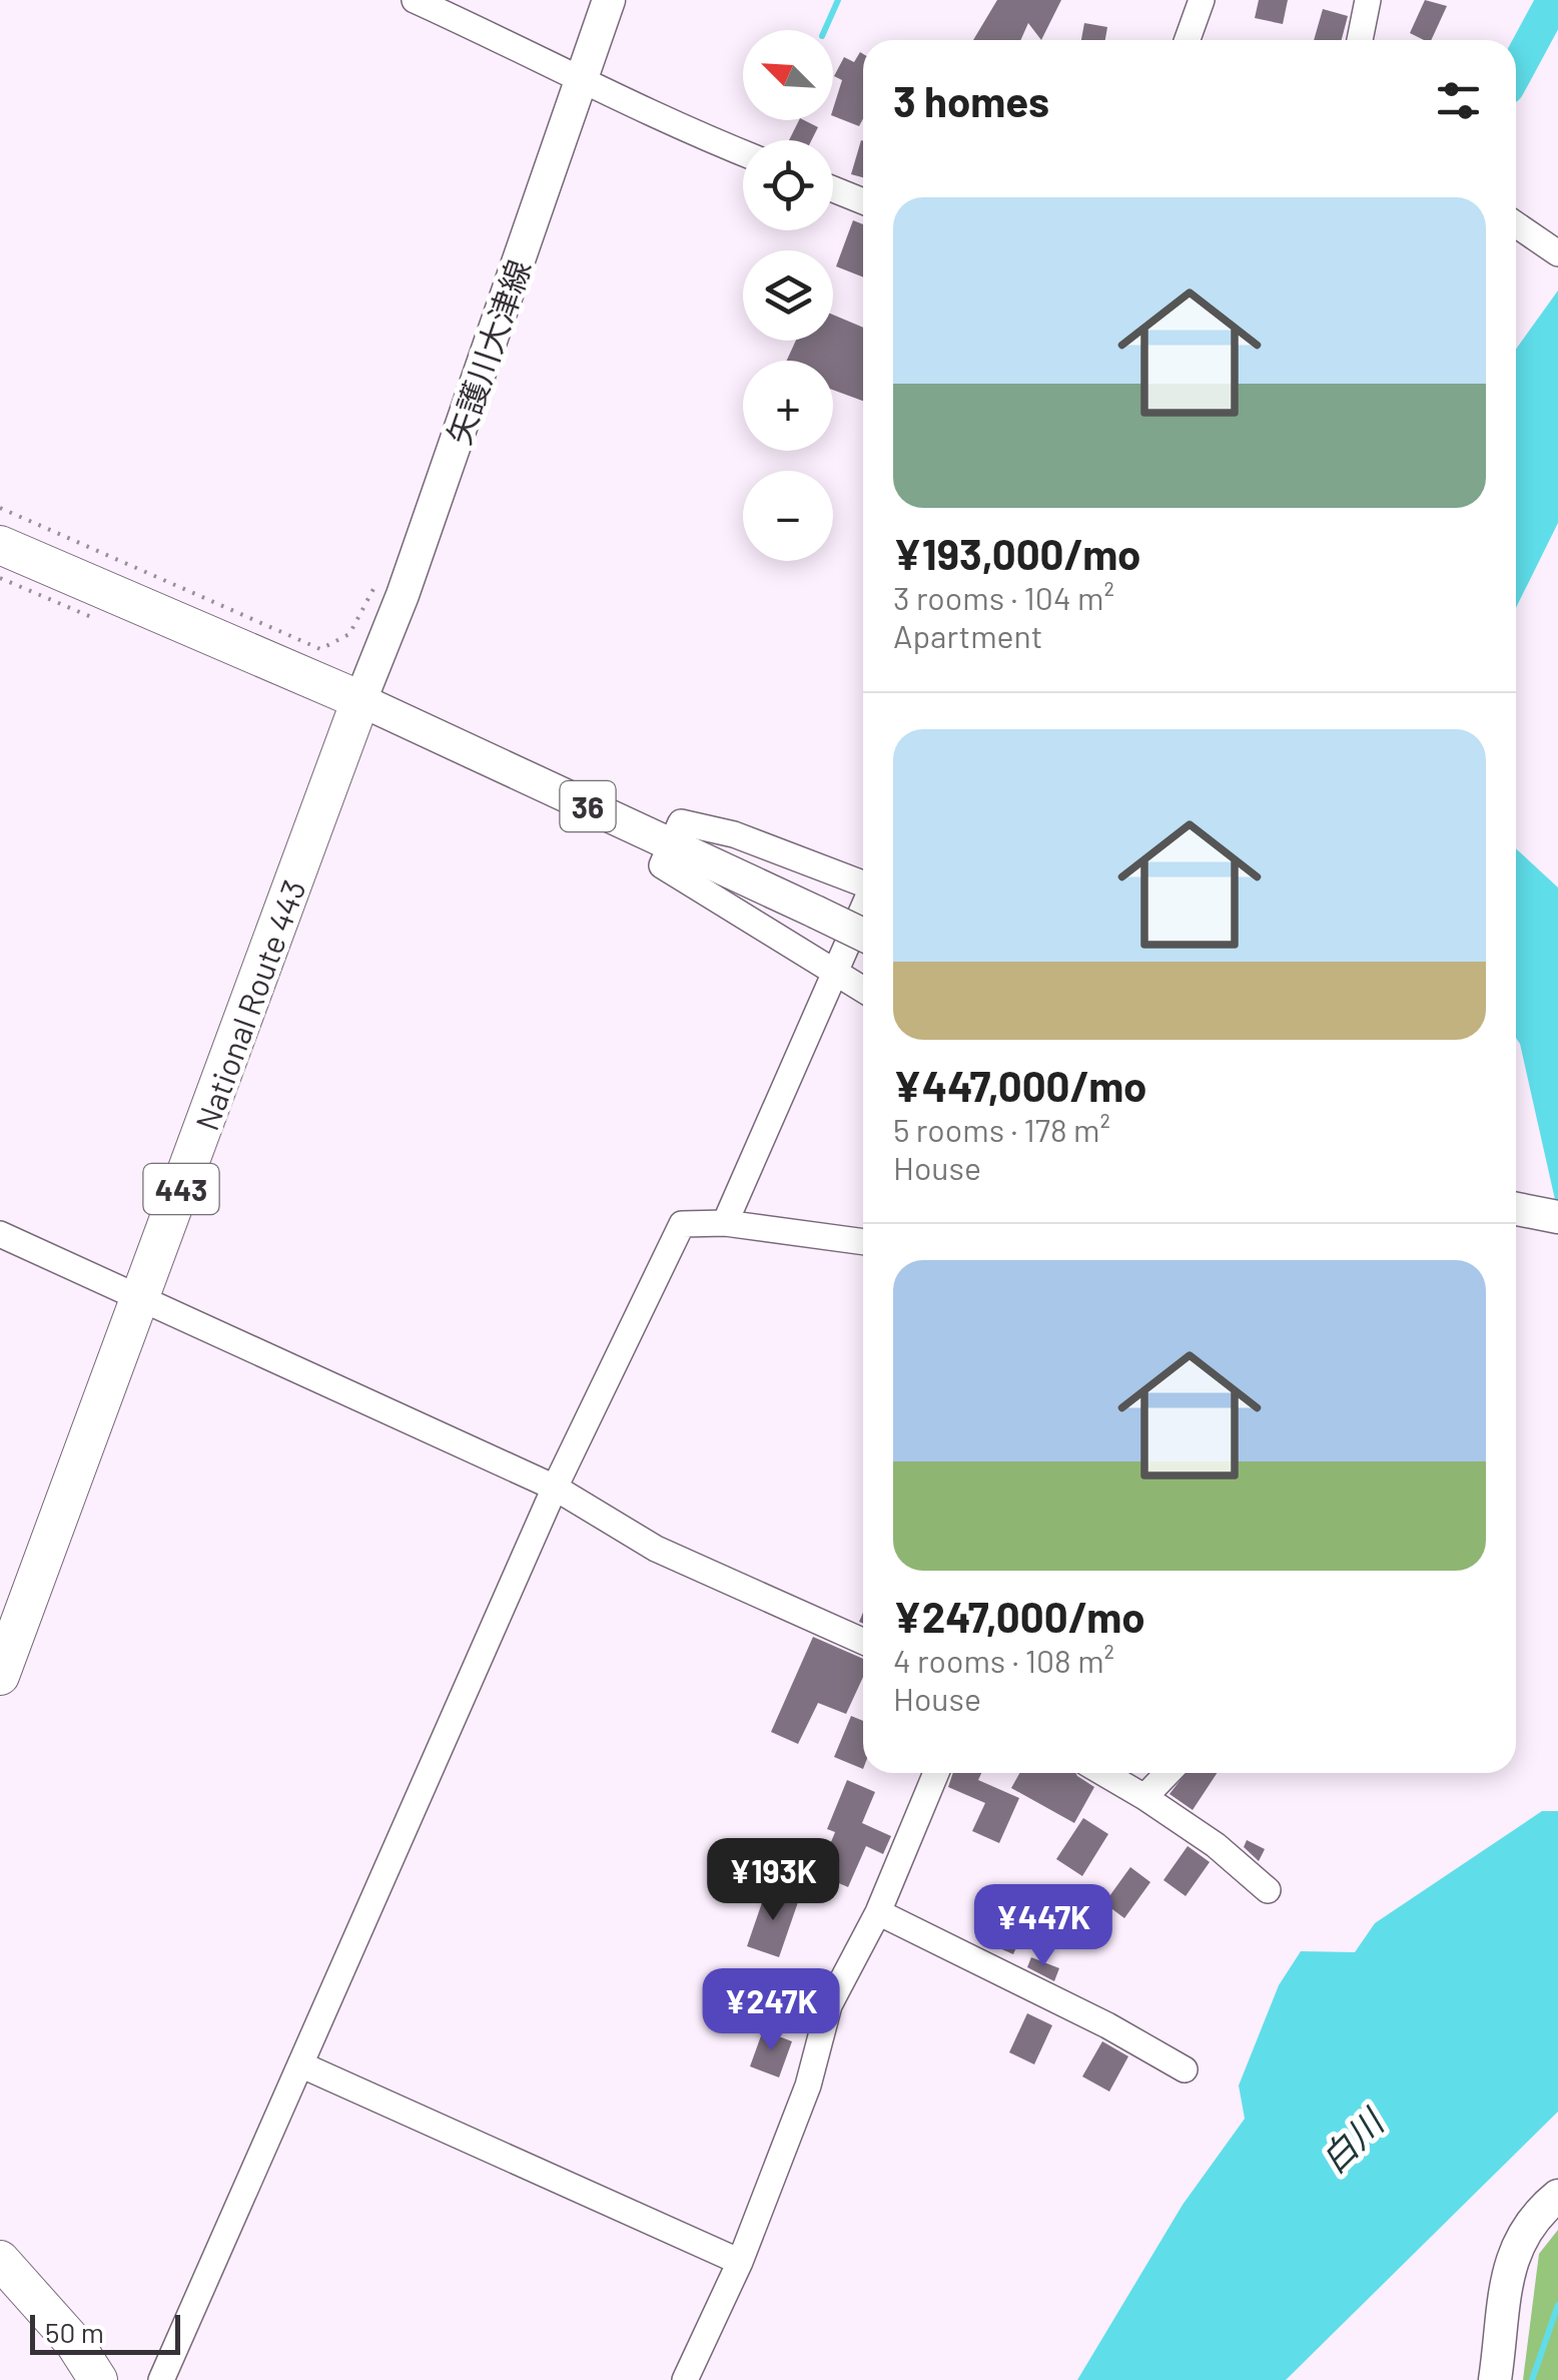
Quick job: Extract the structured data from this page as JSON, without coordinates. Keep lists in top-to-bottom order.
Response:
{
  "streets": {
    "highway": ["National Route 443", "443"],
    "main road": ["矢護川大津線", "36"]
  },
  "crossings": [
    ["矢護川大津線", "36"],
    ["矢護川大津線", "National Route 443"],
    ["36", "National Route 443"]
  ],
  "water": ["白川"],
  "scale_bar": "50 m",
  "north": "top left",
  "page": {
    "map_buttons": ["+", "−"],
    "heading": "3 homes",
    "list": [
      {
        "name": "¥193,000/mo",
        "note": "3 rooms · 104 m² · Apartment"
      },
      {
        "name": "¥447,000/mo",
        "note": "5 rooms · 178 m² · House"
      },
      {
        "name": "¥247,000/mo",
        "note": "4 rooms · 108 m² · House"
      }
    ],
    "price": ["¥193K", "¥447K", "¥247K"],
    "scale": "50 m"
  }
}
